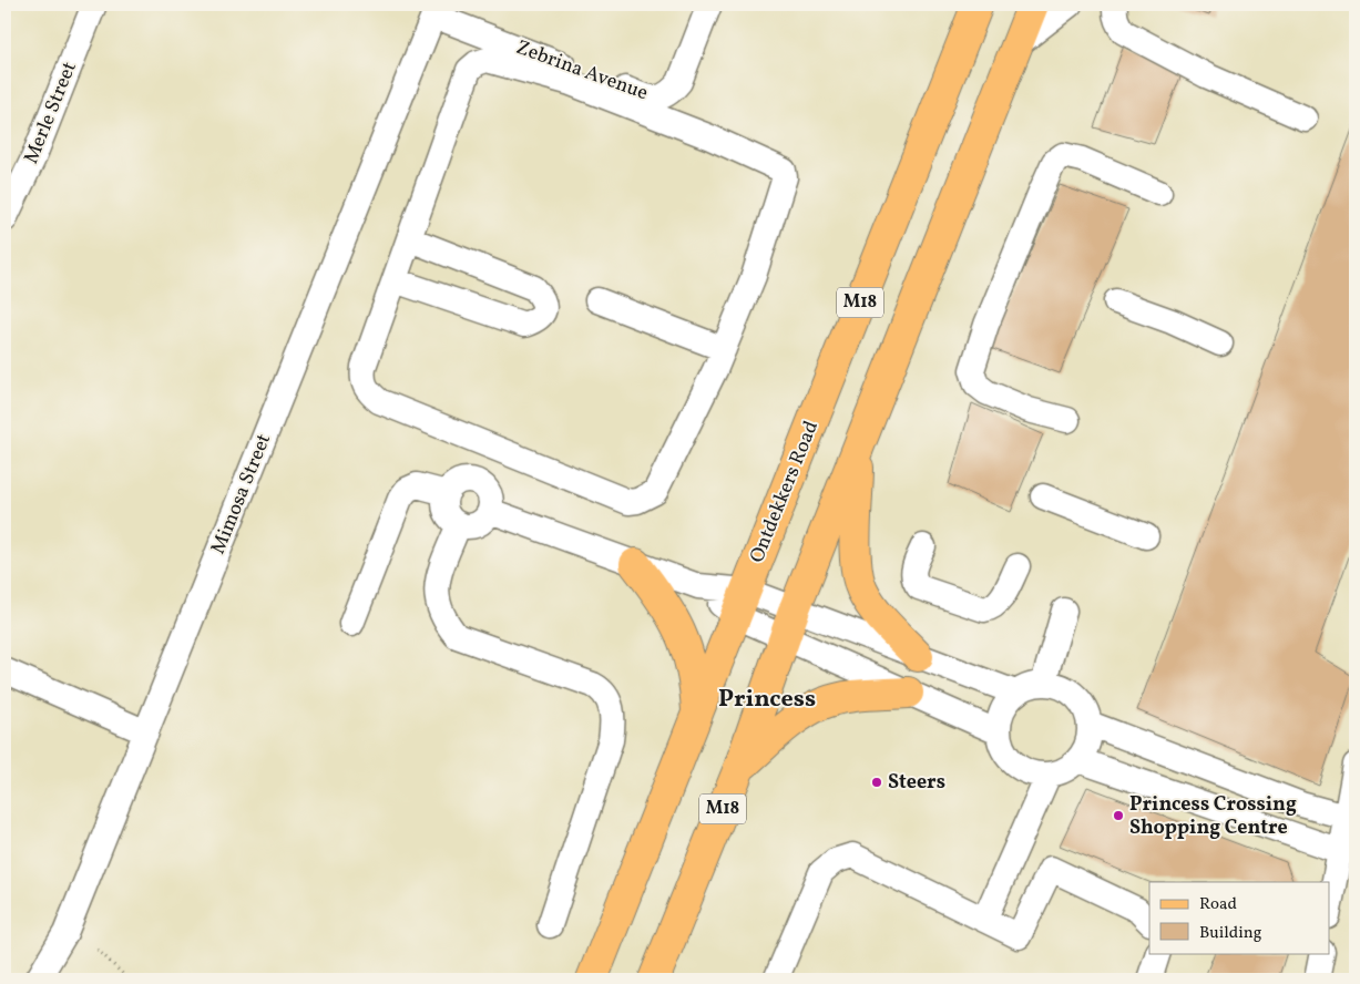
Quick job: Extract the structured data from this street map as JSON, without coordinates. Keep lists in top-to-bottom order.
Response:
{
  "streets": {
    "main road": ["M18", "Ontdekkers Road"],
    "street": ["Zebrina Avenue", "Merle Street", "Mimosa Street"]
  },
  "crossings": [
    ["Zebrina Avenue", "Mimosa Street"]
  ],
  "districts": ["Princess"],
  "places": ["Steers", "Princess Crossing Shopping Centre"],
  "legend": ["Road", "Building"]
}
